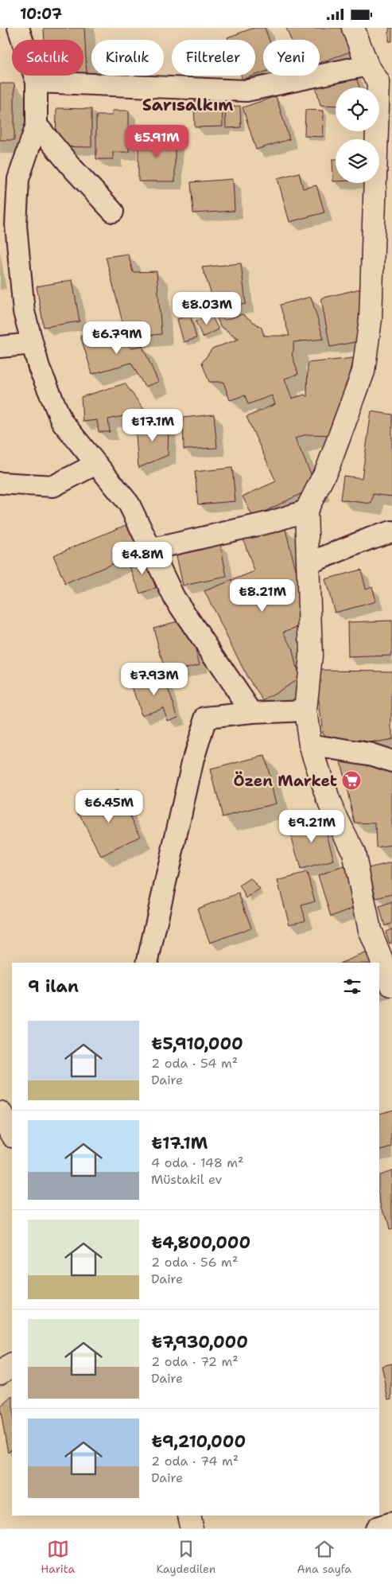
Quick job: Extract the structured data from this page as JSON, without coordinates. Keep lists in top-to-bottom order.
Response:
{
  "districts": ["Sarısalkım"],
  "places": {
    "supermarket": ["Özen Market"]
  },
  "page": {
    "status": "10:07",
    "chip": [
      "Satılık",
      "Kiralık",
      "Filtreler",
      "Yeni"
    ],
    "price": [
      "₺5.91M",
      "₺8.03M",
      "₺6.79M",
      "₺17.1M",
      "₺4.8M",
      "₺8.21M",
      "₺7.93M",
      "₺6.45M",
      "₺9.21M"
    ],
    "heading": "9 ilan",
    "list": [
      {
        "name": "₺5,910,000",
        "note": "2 oda · 54 m² · Daire"
      },
      {
        "name": "₺17.1M",
        "note": "4 oda · 148 m² · Müstakil ev"
      },
      {
        "name": "₺4,800,000",
        "note": "2 oda · 56 m² · Daire"
      },
      {
        "name": "₺7,930,000",
        "note": "2 oda · 72 m² · Daire"
      },
      {
        "name": "₺9,210,000",
        "note": "2 oda · 74 m² · Daire"
      }
    ],
    "tabs": ["Harita", "Kaydedilen", "Ana sayfa"]
  }
}
